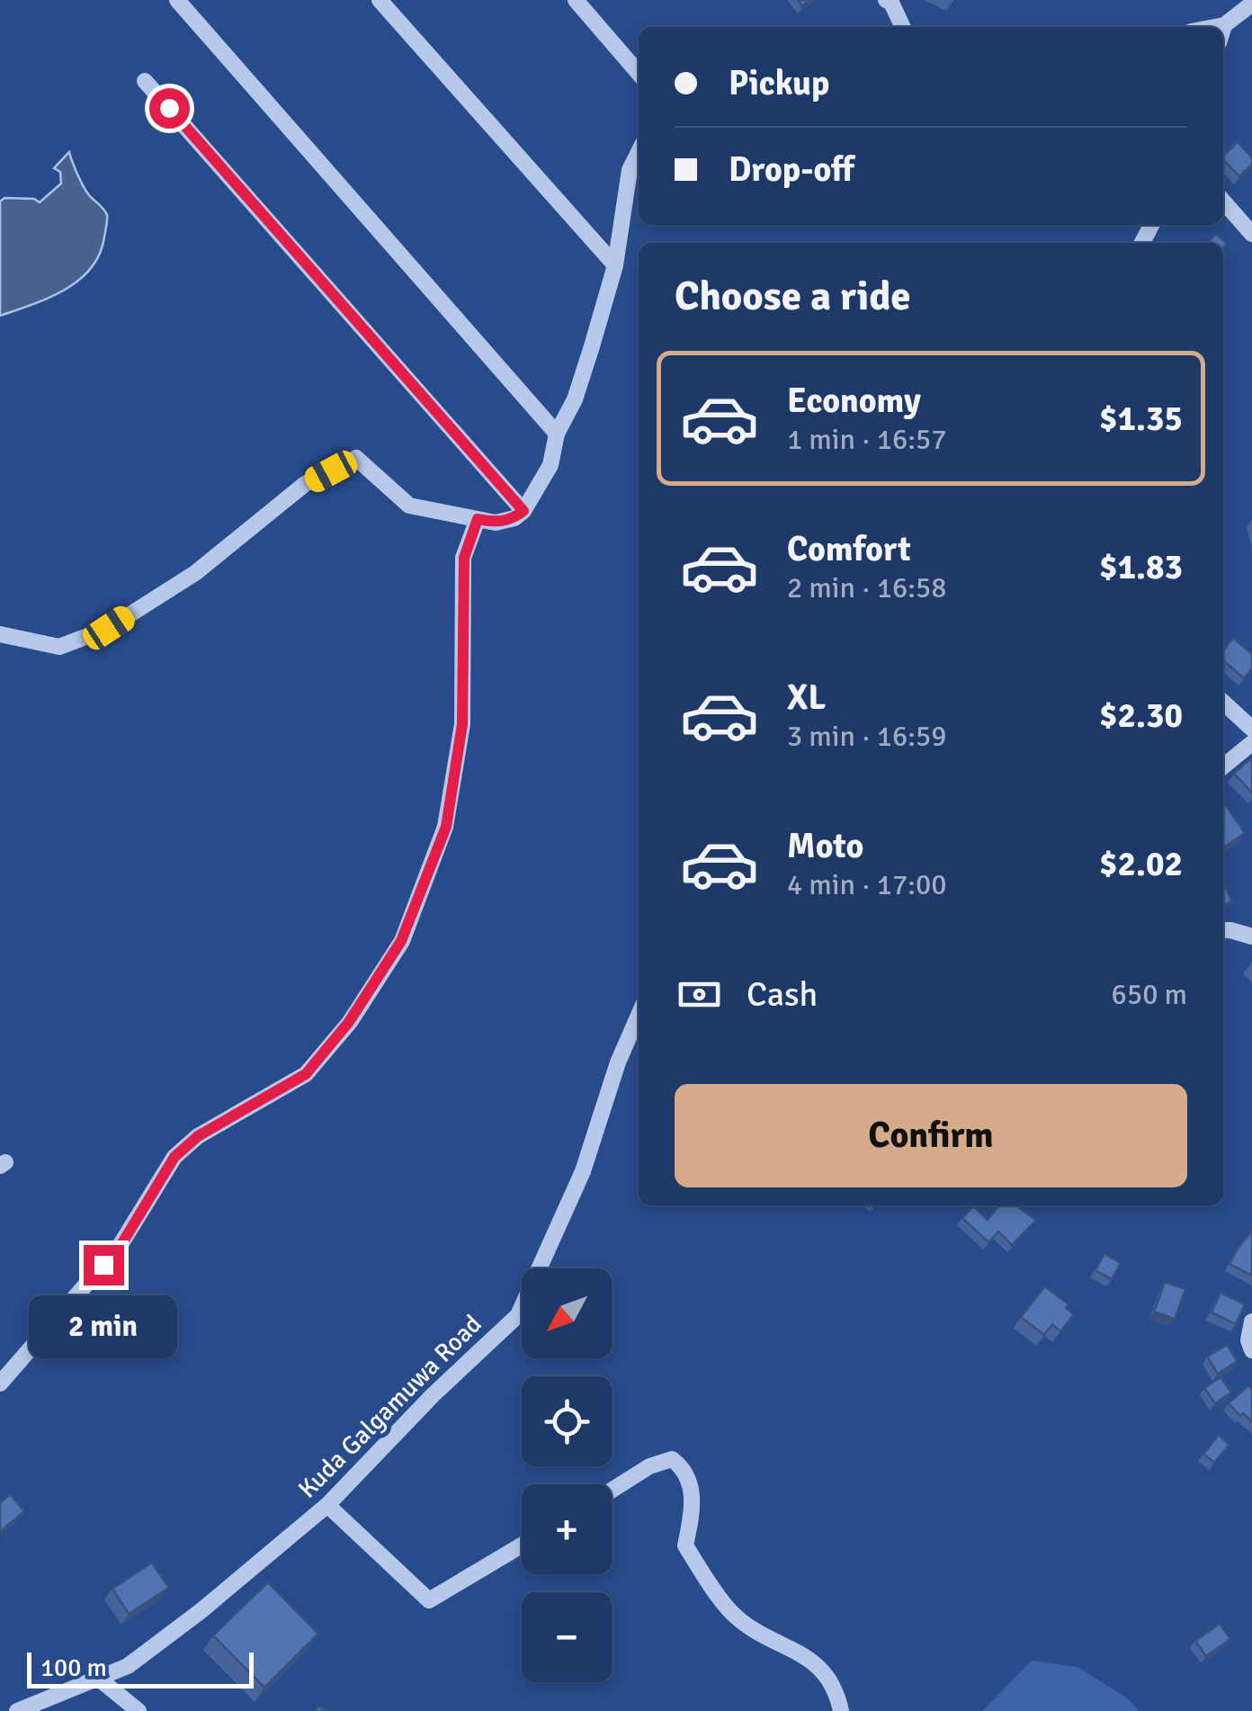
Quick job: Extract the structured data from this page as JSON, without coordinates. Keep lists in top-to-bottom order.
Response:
{
  "streets": {
    "street": ["Kuda Galgamuwa Road"]
  },
  "scale_bar": "100 m",
  "north": "bottom left",
  "page": {
    "banner": ["Pickup", "Drop-off"],
    "heading": "Choose a ride",
    "list": [
      {
        "name": "Economy",
        "note": "1 min · 16:57",
        "value": "$1.35"
      },
      {
        "name": "Comfort",
        "note": "2 min · 16:58",
        "value": "$1.83"
      },
      {
        "name": "XL",
        "note": "3 min · 16:59",
        "value": "$2.30"
      },
      {
        "name": "Moto",
        "note": "4 min · 17:00",
        "value": "$2.02"
      }
    ],
    "pay": ["Cash", "650 m"],
    "buttons": "Confirm",
    "map_buttons": ["+", "−"],
    "bubble": "2 min",
    "scale": "100 m"
  }
}
